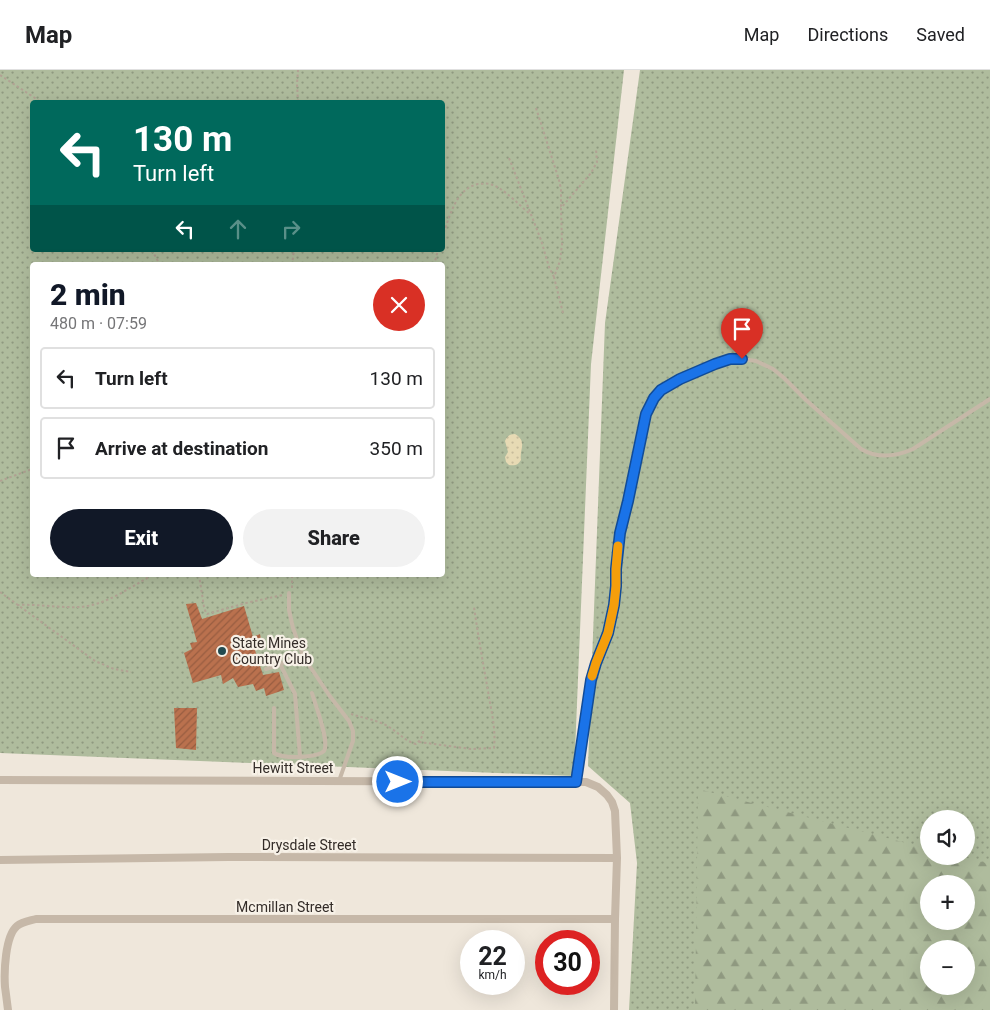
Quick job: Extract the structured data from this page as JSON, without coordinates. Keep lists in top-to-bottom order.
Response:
{
  "streets": {
    "street": ["Hewitt Street", "Drysdale Street", "Mcmillan Street"]
  },
  "crossings": [
    ["Hewitt Street", "Drysdale Street"]
  ],
  "places": ["State Mines Country Club"],
  "page": {
    "header": "Map",
    "nav": ["Map", "Directions", "Saved"],
    "turn": ["130 m", "Turn left"],
    "heading": ["2 min", "480 m · 07:59"],
    "list": [
      {
        "name": "Turn left",
        "value": "130 m"
      },
      {
        "name": "Arrive at destination",
        "value": "350 m"
      }
    ],
    "buttons": ["Exit", "Share"],
    "map_buttons": ["+", "−"],
    "speed": "22 km/h",
    "limit": "30"
  }
}
